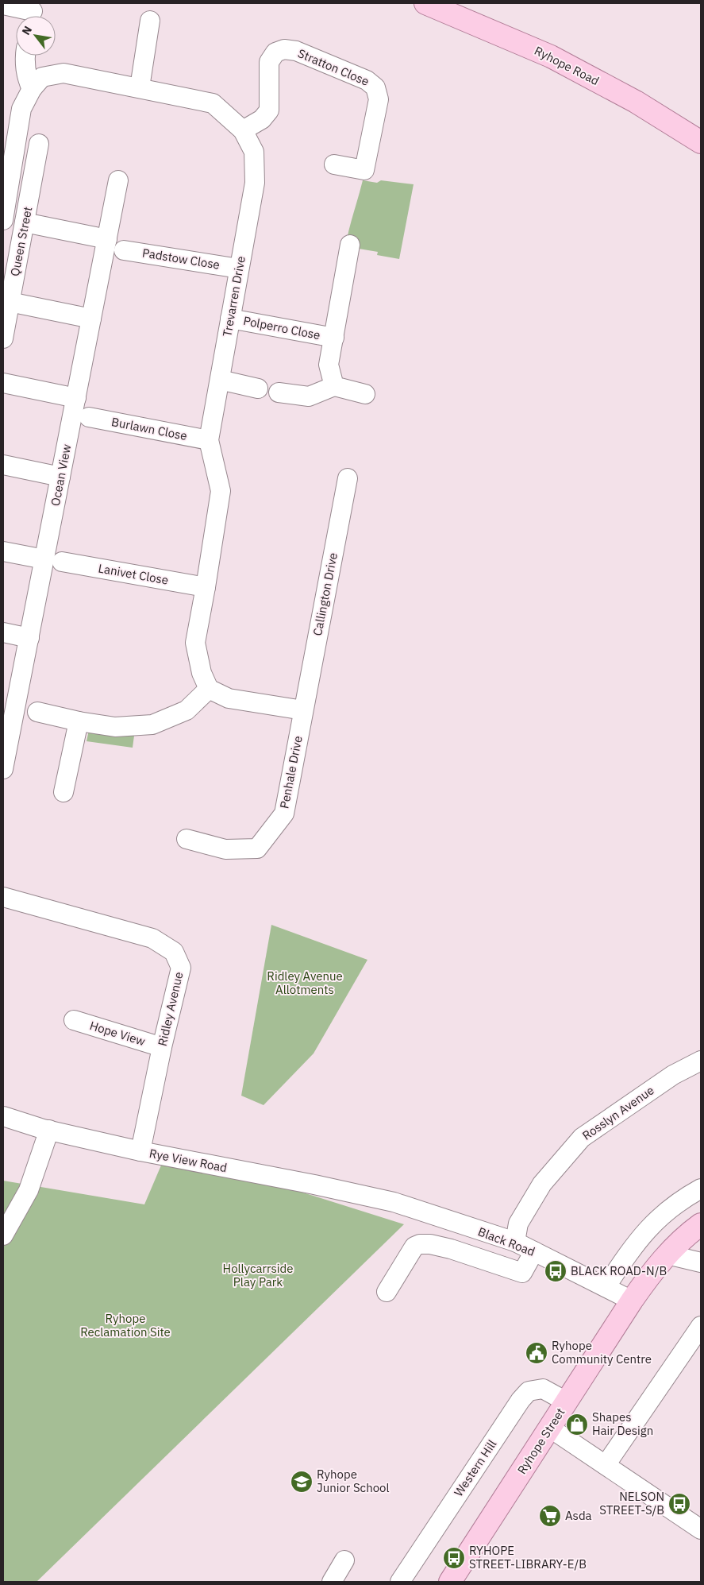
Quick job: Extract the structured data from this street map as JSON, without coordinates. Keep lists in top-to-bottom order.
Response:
{
  "streets": {
    "main road": ["Ryhope Road", "Ryhope Street"],
    "street": [
      "Stratton Close",
      "Queen Street",
      "Padstow Close",
      "Trevarren Drive",
      "Polperro Close",
      "Burlawn Close",
      "Ocean View",
      "Lanivet Close",
      "Callington Drive",
      "Penhale Drive",
      "Ridley Avenue",
      "Hope View",
      "Rosslyn Avenue",
      "Rye View Road",
      "Black Road",
      "Western Hill"
    ]
  },
  "crossings": [
    ["Stratton Close", "Trevarren Drive"],
    ["Padstow Close", "Trevarren Drive"],
    ["Trevarren Drive", "Polperro Close"],
    ["Trevarren Drive", "Burlawn Close"],
    ["Trevarren Drive", "Lanivet Close"],
    ["Ocean View", "Lanivet Close"],
    ["Callington Drive", "Penhale Drive"],
    ["Ridley Avenue", "Hope View"],
    ["Ridley Avenue", "Rye View Road"],
    ["Rosslyn Avenue", "Black Road"],
    ["Rye View Road", "Black Road"],
    ["Black Road", "Ryhope Street"],
    ["Ryhope Street", "Western Hill"]
  ],
  "parks": ["Ridley Avenue Allotments", "Hollycarrside Play Park", "Ryhope Reclamation Site"],
  "places": {
    "bus stop": ["BLACK ROAD-N/B", "NELSON STREET-S/B", "RYHOPE STREET-LIBRARY-E/B"],
    "public building": ["Ryhope Community Centre"],
    "shop": ["Shapes Hair Design"],
    "school or university": ["Ryhope Junior School"],
    "supermarket": ["Asda"]
  },
  "north": "top left"
}
